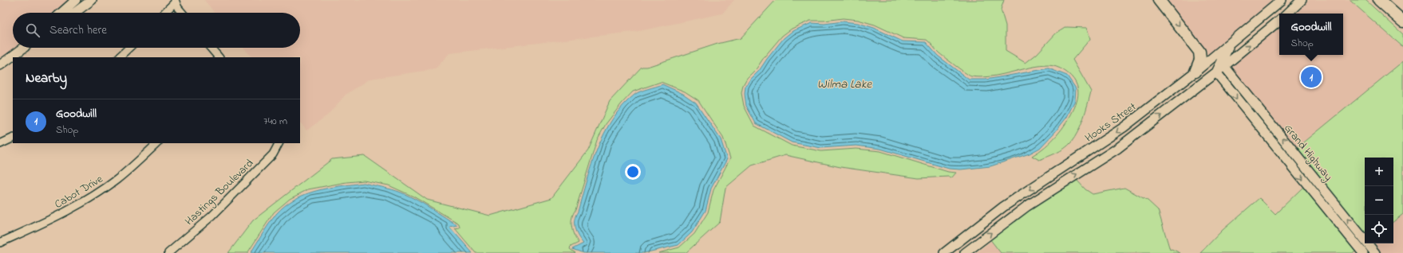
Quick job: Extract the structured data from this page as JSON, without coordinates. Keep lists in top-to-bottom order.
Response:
{
  "streets": {
    "street": [
      "Hooks Street",
      "Grand Highway",
      "Cabot Drive",
      "Hastings Boulevard"
    ]
  },
  "water": ["Wilma Lake"],
  "page": {
    "search": "Search here",
    "popup": ["Goodwill", "Shop"],
    "heading": "Nearby",
    "pins": "1",
    "list": [
      {
        "mark": "1",
        "name": "Goodwill",
        "note": "Shop",
        "value": "740 m"
      }
    ],
    "map_buttons": ["+", "−"]
  }
}
